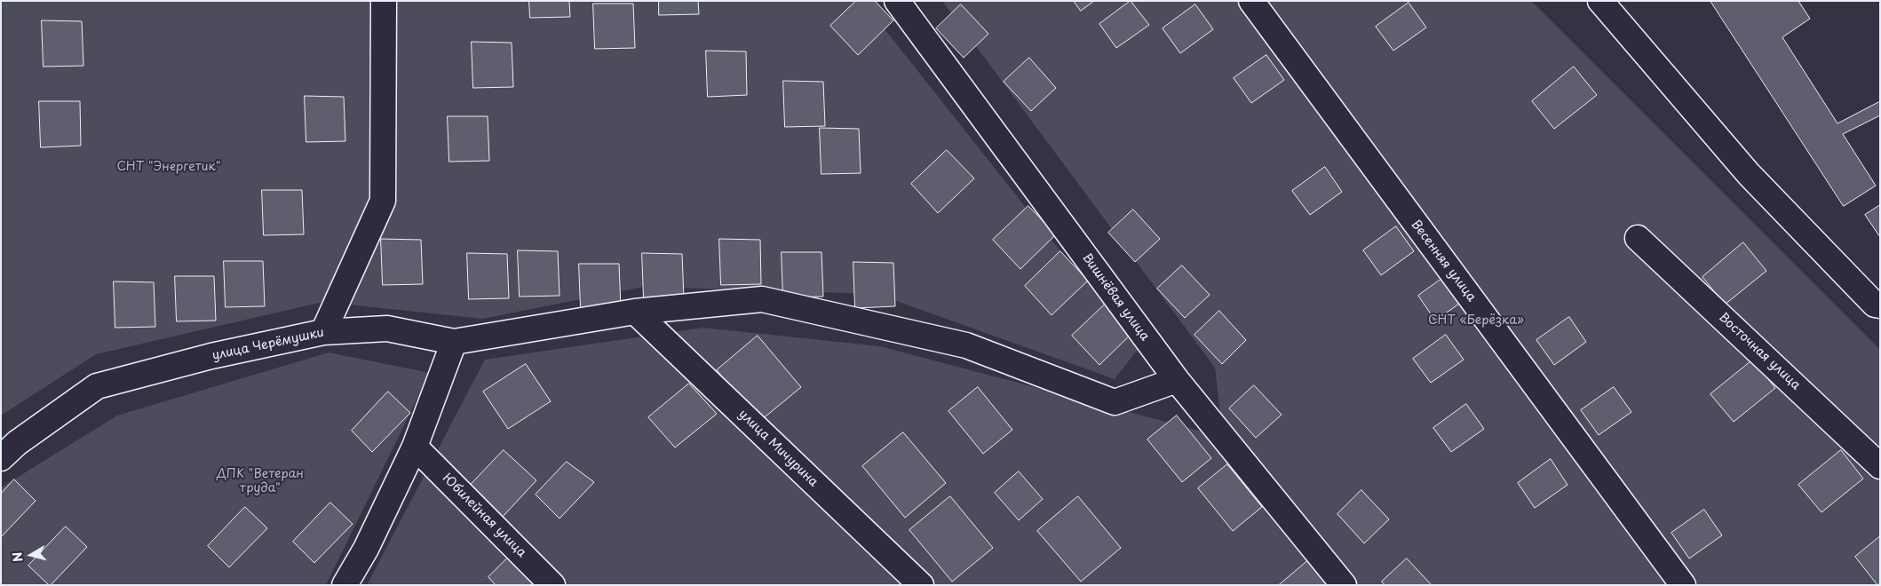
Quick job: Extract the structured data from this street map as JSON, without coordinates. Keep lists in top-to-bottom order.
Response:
{
  "streets": {
    "street": [
      "Весенняя улица",
      "Вишнёвая улица",
      "улица Черёмушки",
      "Восточная улица",
      "улица Мичурина",
      "Юбилейная улица"
    ]
  },
  "parks": ["СНТ \"Энергетик\"", "СНТ «Берёзка»", "ДПК \"Ветеран труда\""],
  "north": "left"
}
